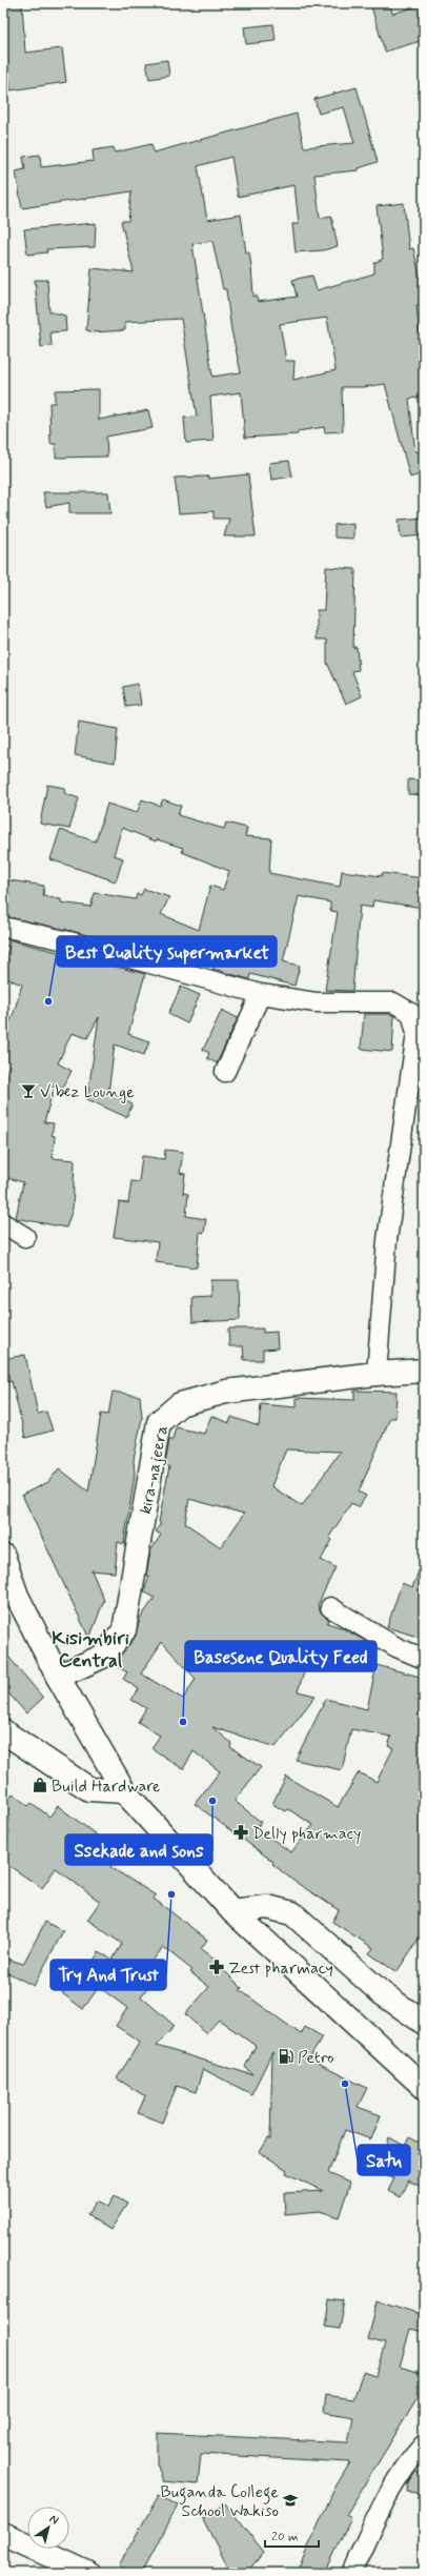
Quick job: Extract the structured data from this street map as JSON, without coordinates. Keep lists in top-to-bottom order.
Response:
{
  "streets": {
    "street": ["kira-najeera"]
  },
  "districts": ["Kisimbiri Central"],
  "places": {
    "other": [
      "Best Quality supermarket",
      "Basesene Quality Feed",
      "Ssekade and sons",
      "Try And Trust",
      "Satu"
    ],
    "bar": ["Vibez Lounge"],
    "shop": ["Build Hardware"],
    "pharmacy": ["Delly pharmacy", "Zest pharmacy"],
    "fuel station": ["Petro"],
    "school or university": ["Buganda College School Wakiso"]
  },
  "scale_bar": "20 m",
  "north": "top right"
}
